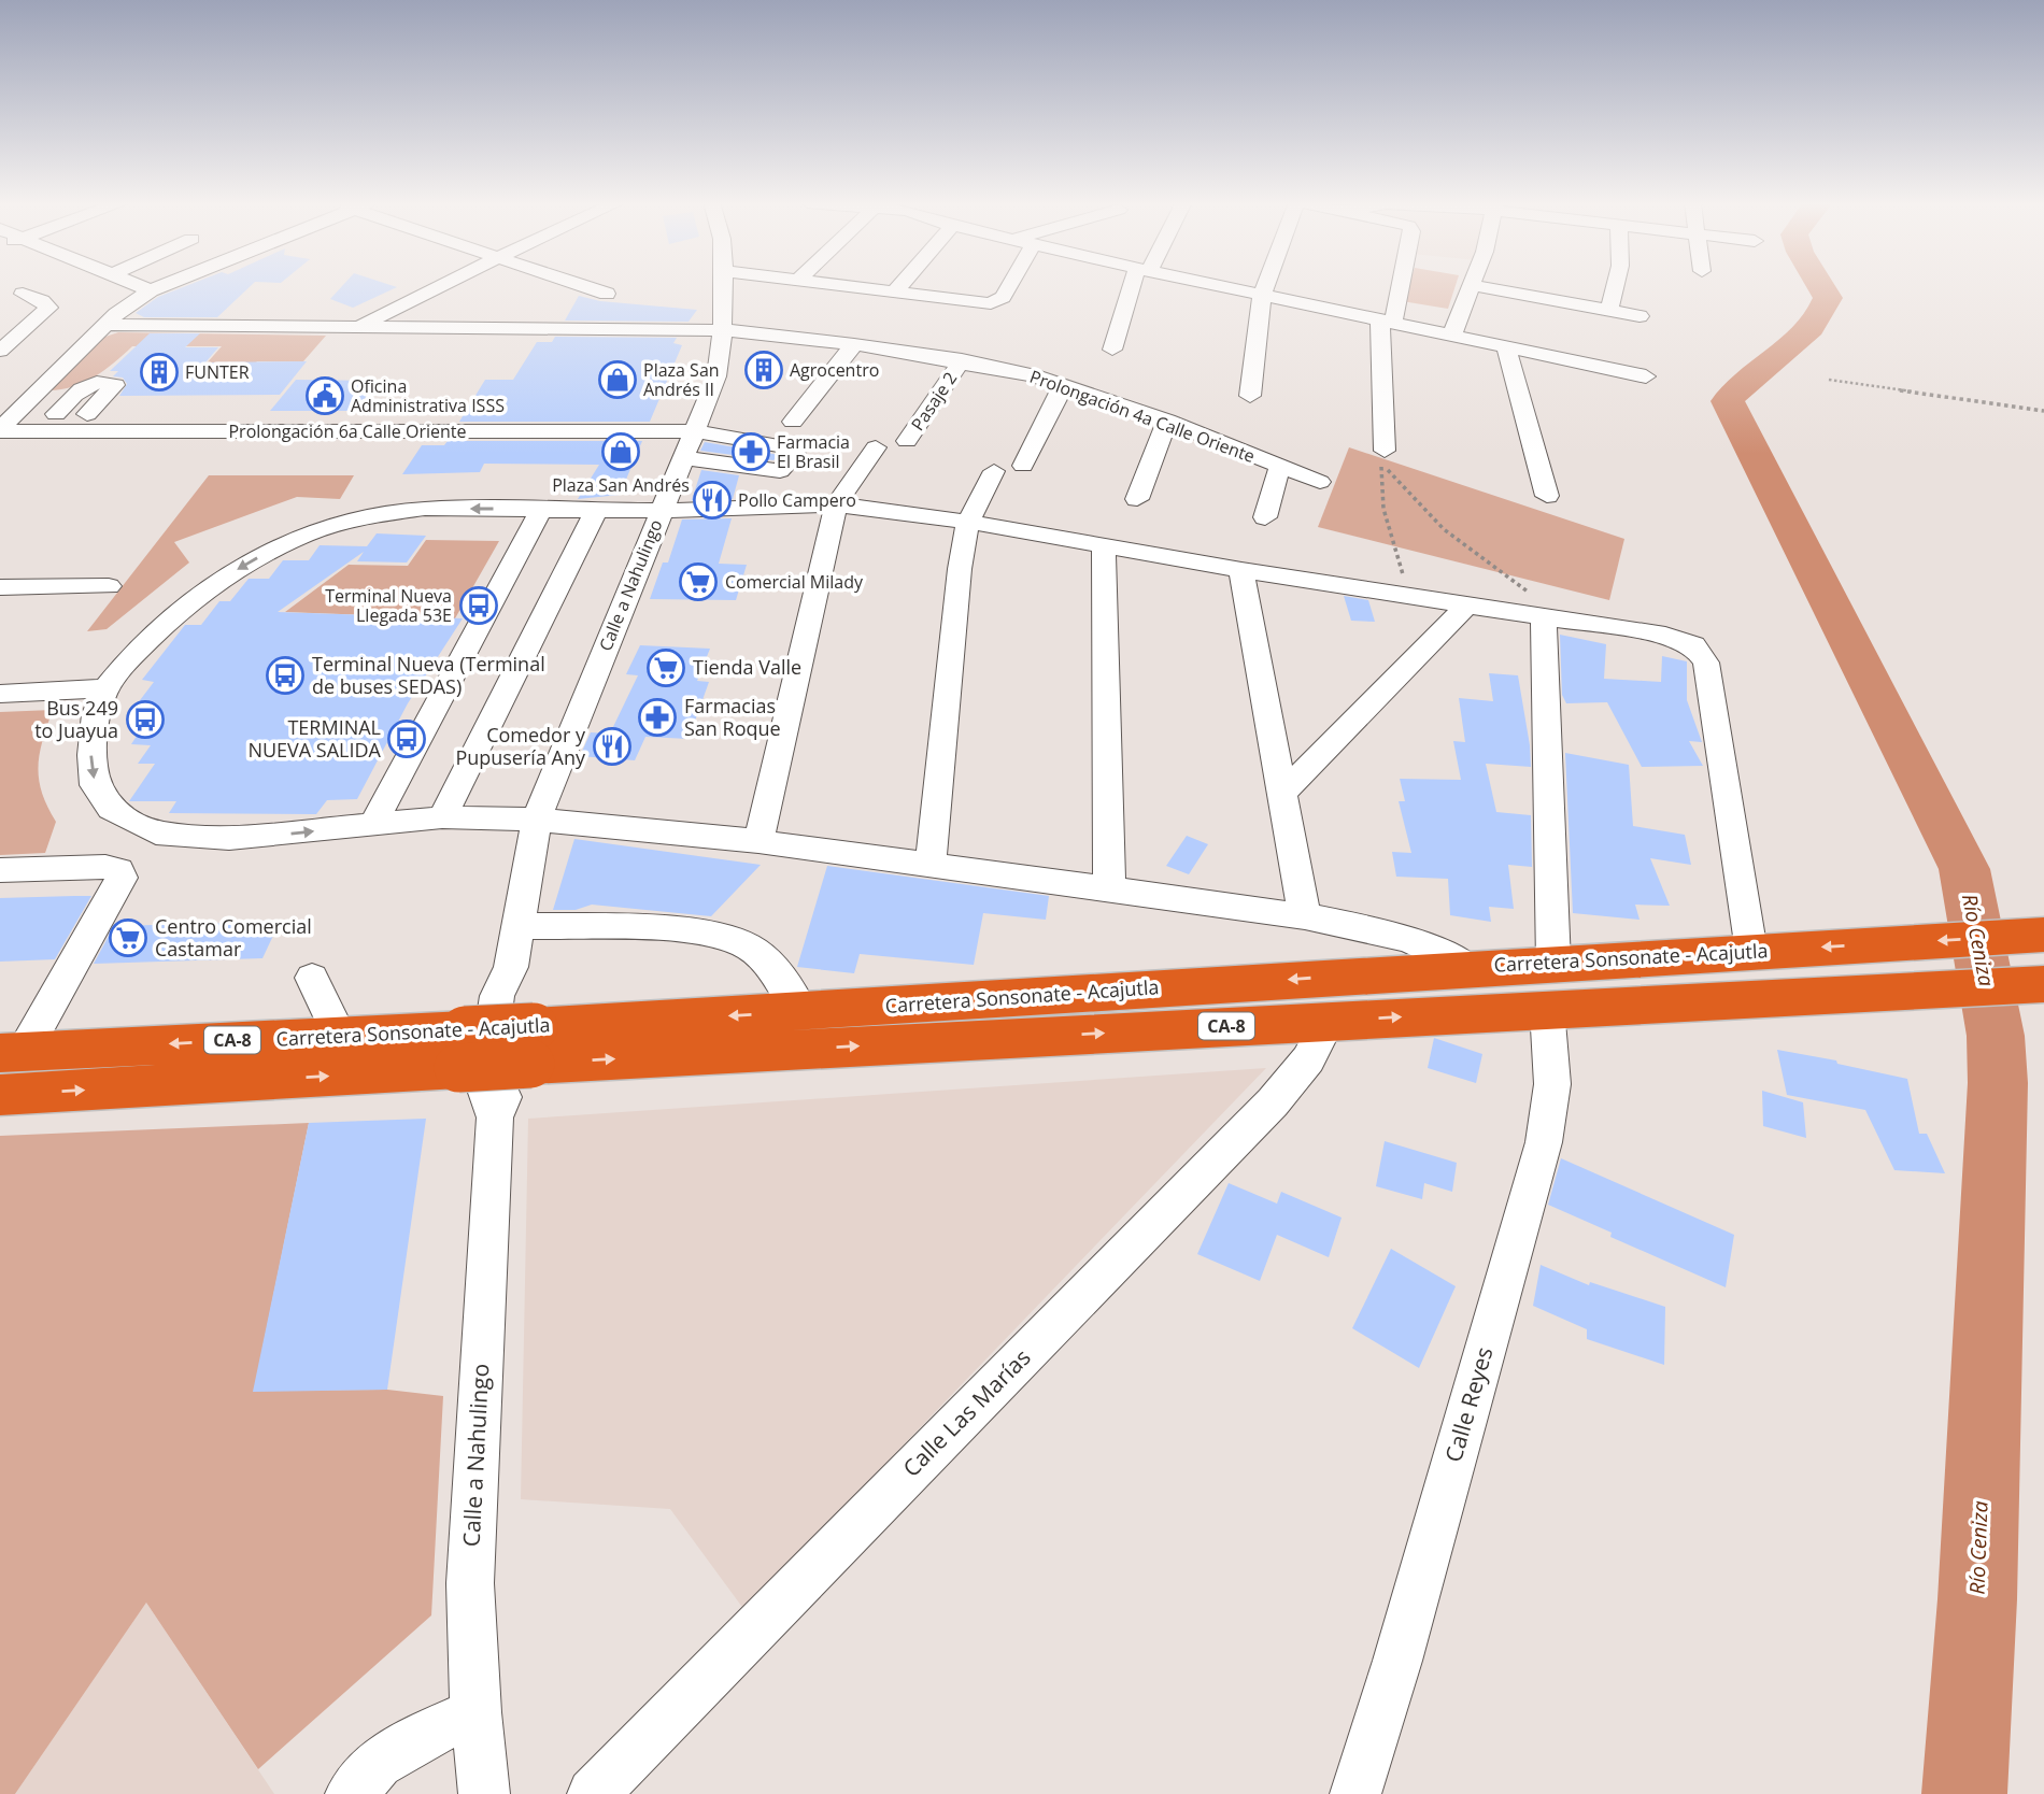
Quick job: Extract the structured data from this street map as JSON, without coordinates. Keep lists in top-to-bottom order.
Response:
{
  "streets": {
    "highway": ["Carretera Sonsonate - Acajutla", "CA-8"],
    "street": [
      "Pasaje 2",
      "Prolongación 4a Calle Oriente",
      "Prolongación 6a Calle Oriente",
      "Calle a Nahulingo",
      "Calle Reyes",
      "Calle Las Marías"
    ]
  },
  "crossings": [
    ["Pasaje 2", "Prolongación 4a Calle Oriente"],
    ["Prolongación 4a Calle Oriente", "Calle a Nahulingo"],
    ["Prolongación 6a Calle Oriente", "Calle a Nahulingo"],
    ["Carretera Sonsonate - Acajutla", "Calle Reyes"],
    ["Carretera Sonsonate - Acajutla", "Calle Las Marías"]
  ],
  "water": ["Río Ceniza"],
  "places": {
    "building": ["Agrocentro", "FUNTER"],
    "shop": ["Plaza San Andrés II", "Plaza San Andrés"],
    "public building": ["Oficina Administrativa ISSS"],
    "pharmacy": ["Farmacia El Brasil", "Farmacias San Roque"],
    "restaurant": ["Pollo Campero", "Comedor y Pupusería Any"],
    "supermarket": ["Comercial Milady", "Tienda Valle", "Centro Comercial Castamar"],
    "bus stop": [
      "Terminal Nueva Llegada 53E",
      "Terminal Nueva (Terminal de buses SEDAS)",
      "Bus 249 to Juayua",
      "TERMINAL NUEVA SALIDA"
    ]
  }
}
